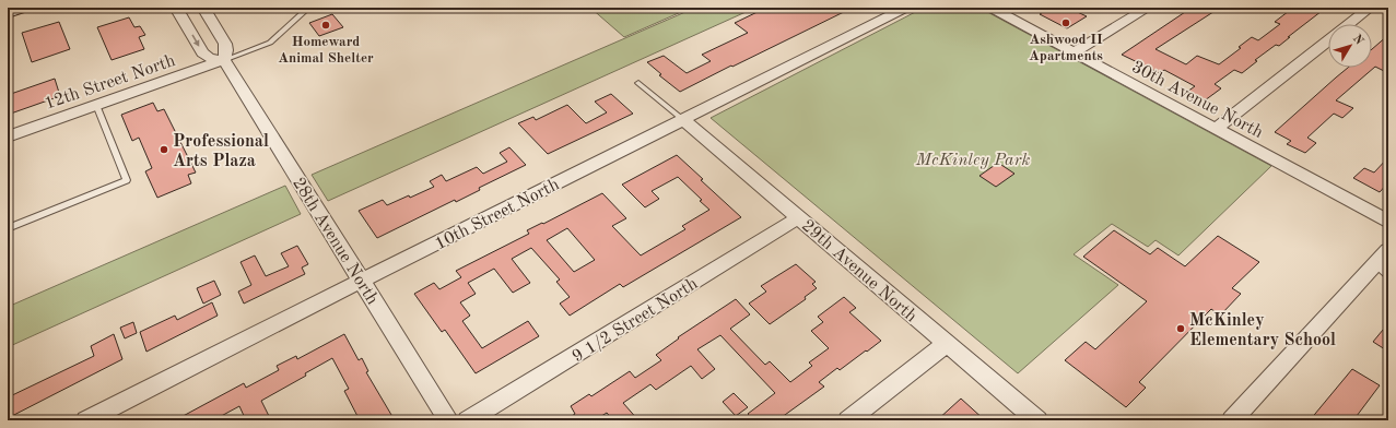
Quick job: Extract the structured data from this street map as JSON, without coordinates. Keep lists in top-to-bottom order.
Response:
{
  "streets": {
    "street": [
      "12th Street North",
      "30th Avenue North",
      "10th Street North",
      "28th Avenue North",
      "29th Avenue North",
      "9 1/2 Street North"
    ]
  },
  "crossings": [
    ["12th Street North", "28th Avenue North"],
    ["10th Street North", "28th Avenue North"],
    ["10th Street North", "29th Avenue North"],
    ["29th Avenue North", "9 1/2 Street North"]
  ],
  "parks": ["McKinley Park"],
  "places": [
    "Ashwood II Apartments",
    "Homeward Animal Shelter",
    "Professional Arts Plaza",
    "McKinley Elementary School"
  ],
  "north": "top right"
}
